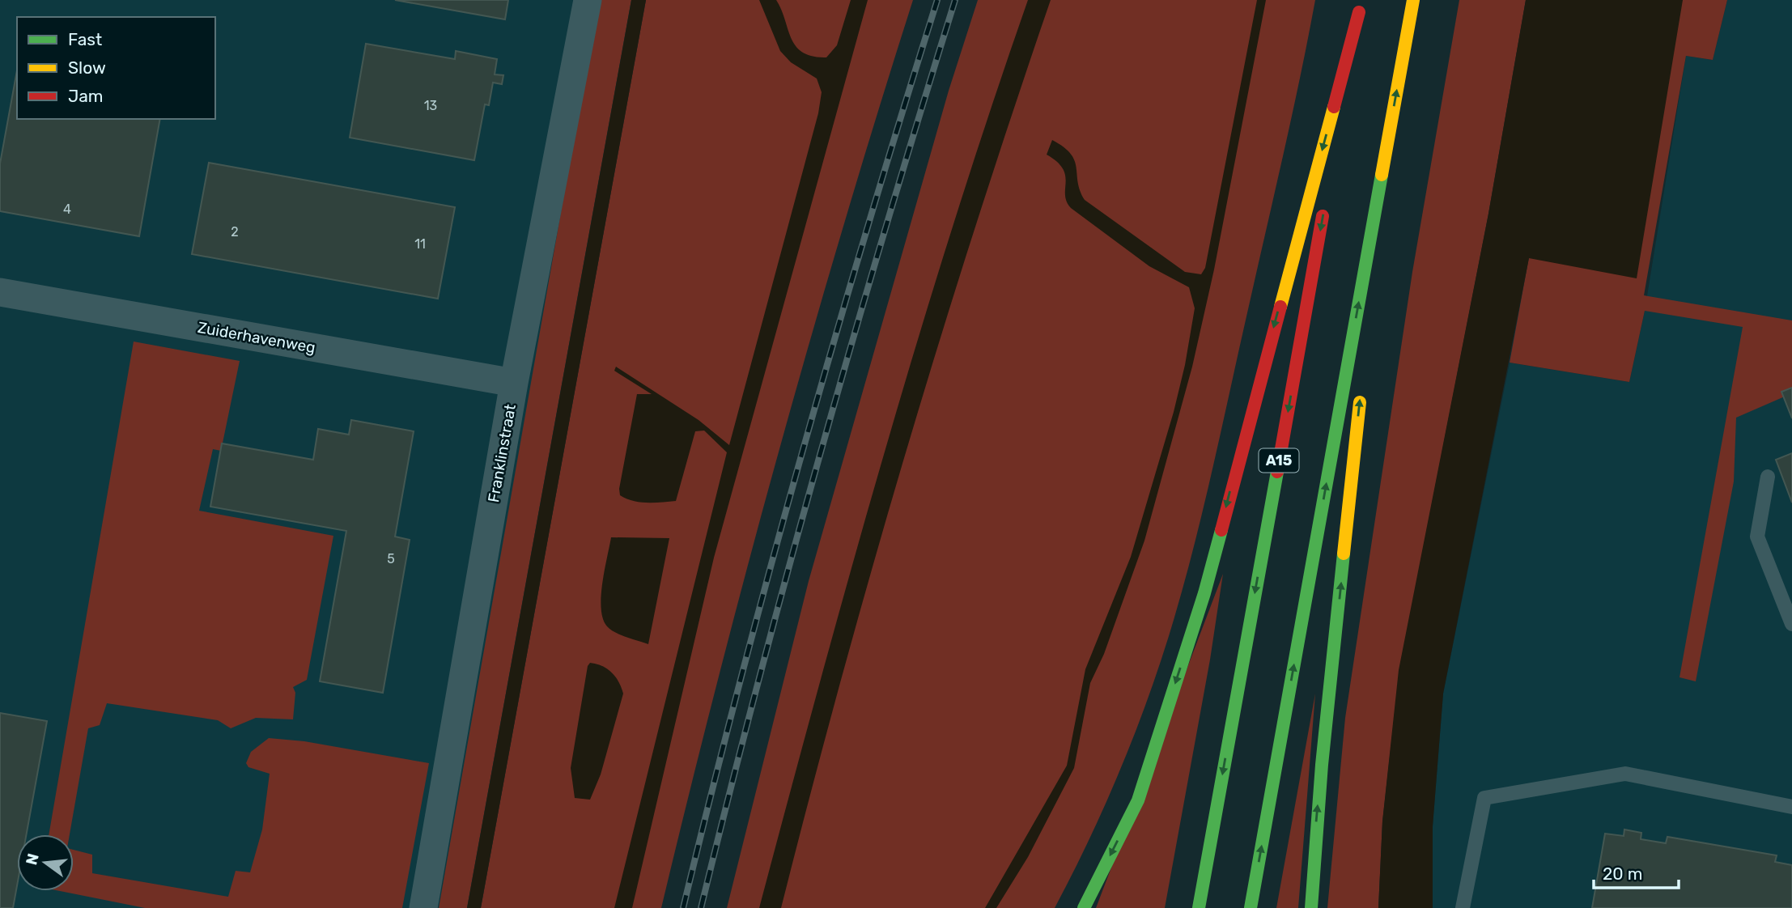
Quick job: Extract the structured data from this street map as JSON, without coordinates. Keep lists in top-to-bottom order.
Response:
{
  "streets": {
    "highway": ["A15"],
    "street": ["Zuiderhavenweg", "Franklinstraat"]
  },
  "crossings": [
    ["Zuiderhavenweg", "Franklinstraat"]
  ],
  "house_numbers": [
    "13",
    "4",
    "2",
    "11",
    "5"
  ],
  "legend": ["Fast", "Slow", "Jam"],
  "scale_bar": "20 m",
  "north": "left"
}
